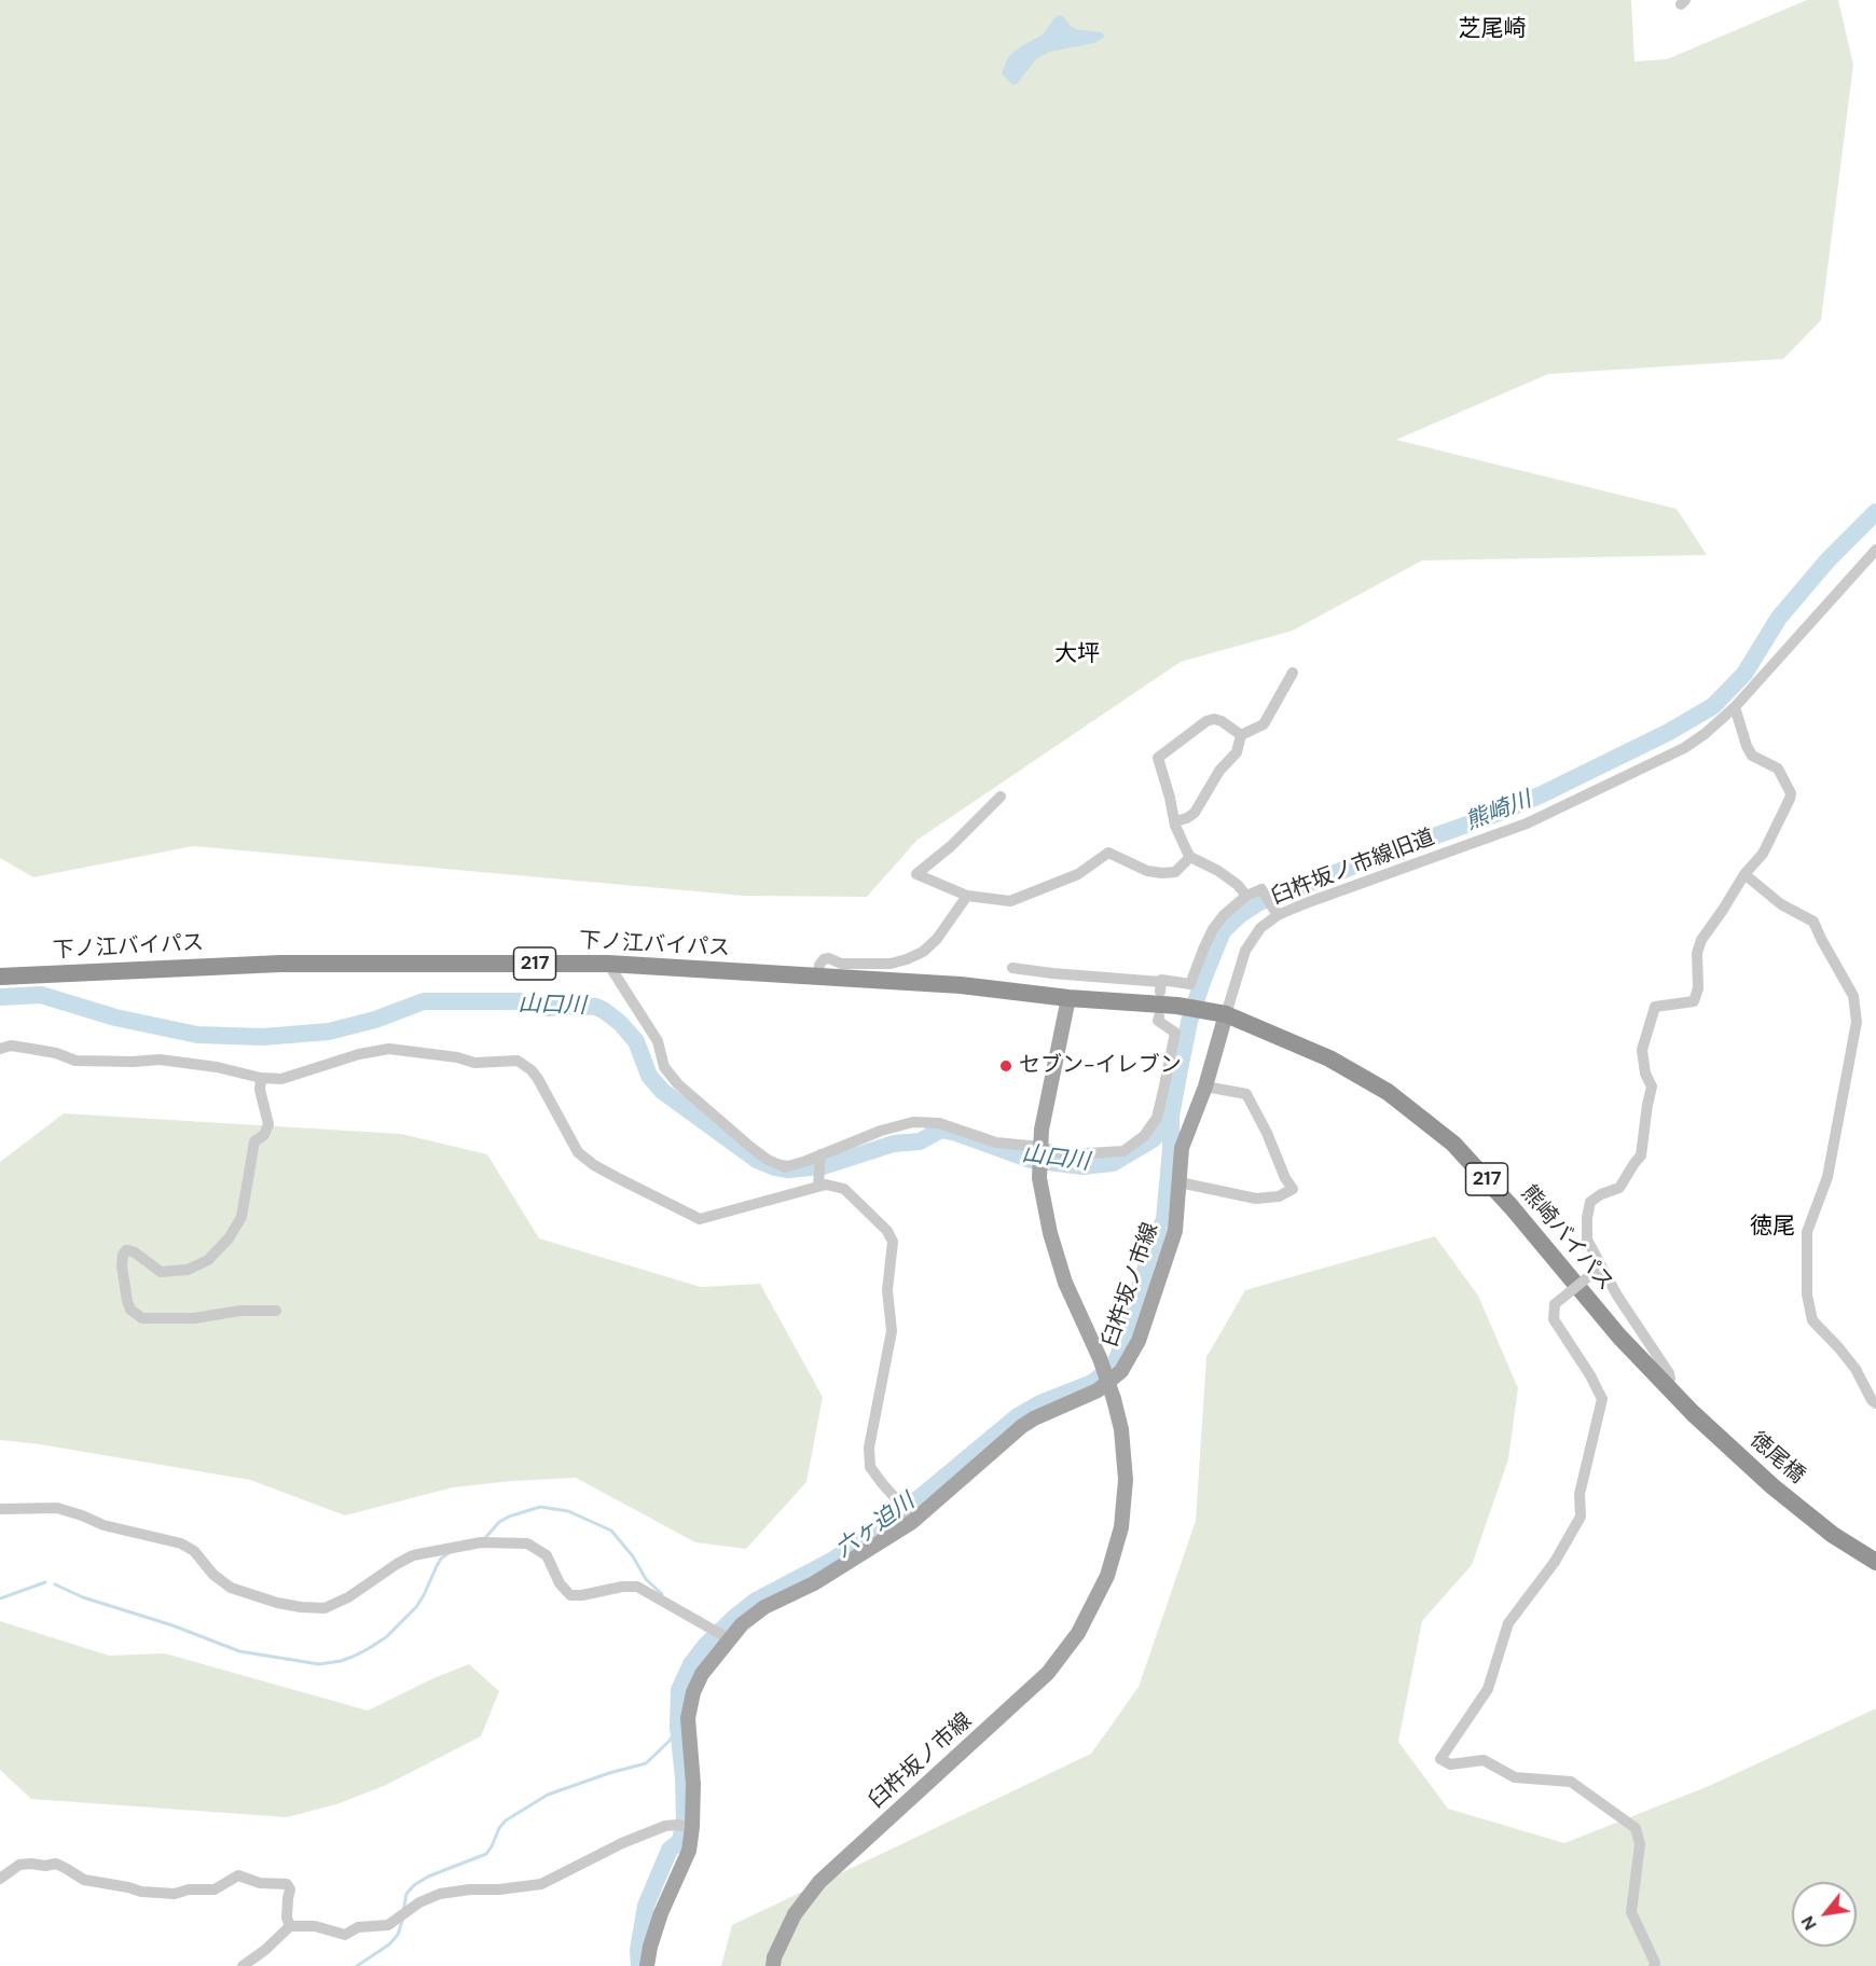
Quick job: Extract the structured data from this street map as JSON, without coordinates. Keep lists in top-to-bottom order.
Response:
{
  "streets": {
    "highway": [
      "下ノ江バイパス",
      "217",
      "熊崎バイパス",
      "徳尾橋"
    ],
    "main road": ["臼杵坂ノ市線"],
    "street": ["臼杵坂ノ市線旧道"]
  },
  "crossings": [
    ["臼杵坂ノ市線旧道", "下ノ江バイパス"],
    ["臼杵坂ノ市線旧道", "熊崎バイパス"],
    ["臼杵坂ノ市線旧道", "臼杵坂ノ市線"],
    ["下ノ江バイパス", "熊崎バイパス"],
    ["下ノ江バイパス", "臼杵坂ノ市線"],
    ["熊崎バイパス", "臼杵坂ノ市線"],
    ["熊崎バイパス", "徳尾橋"]
  ],
  "districts": ["芝尾崎", "大坪", "徳尾"],
  "water": ["熊崎川", "山口川", "六ヶ迫川"],
  "places": ["セブン-イレブン"],
  "north": "bottom left"
}
